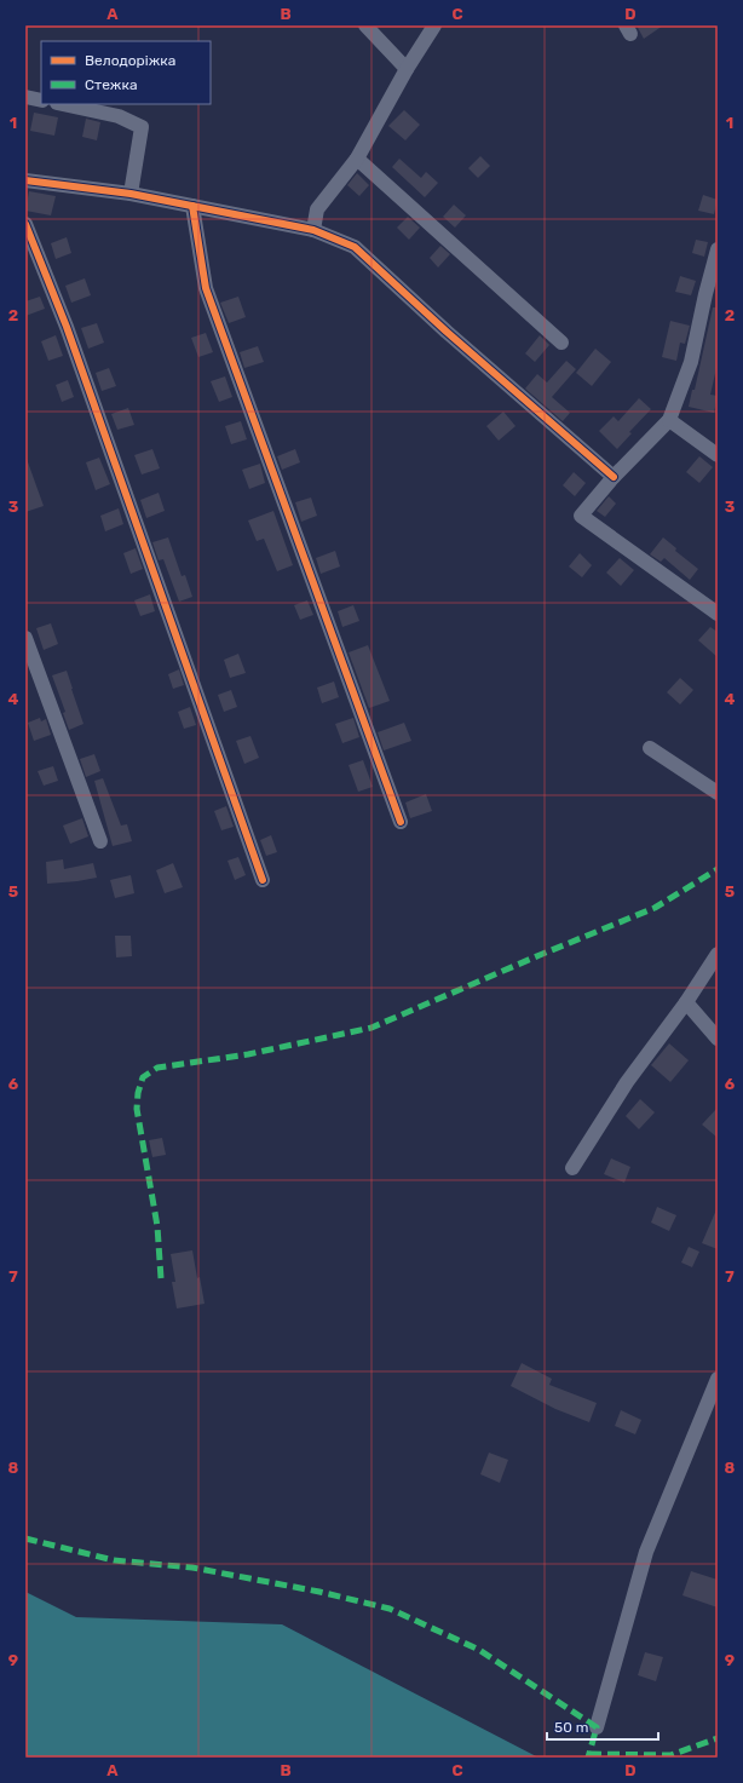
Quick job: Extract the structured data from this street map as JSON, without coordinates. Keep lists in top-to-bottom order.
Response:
{
  "legend": ["Велодоріжка", "Стежка"],
  "scale_bar": "50 m",
  "grid": {
    "columns": [
      "A",
      "B",
      "C",
      "D"
    ],
    "rows": [
      "1",
      "2",
      "3",
      "4",
      "5",
      "6",
      "7",
      "8",
      "9"
    ]
  }
}
